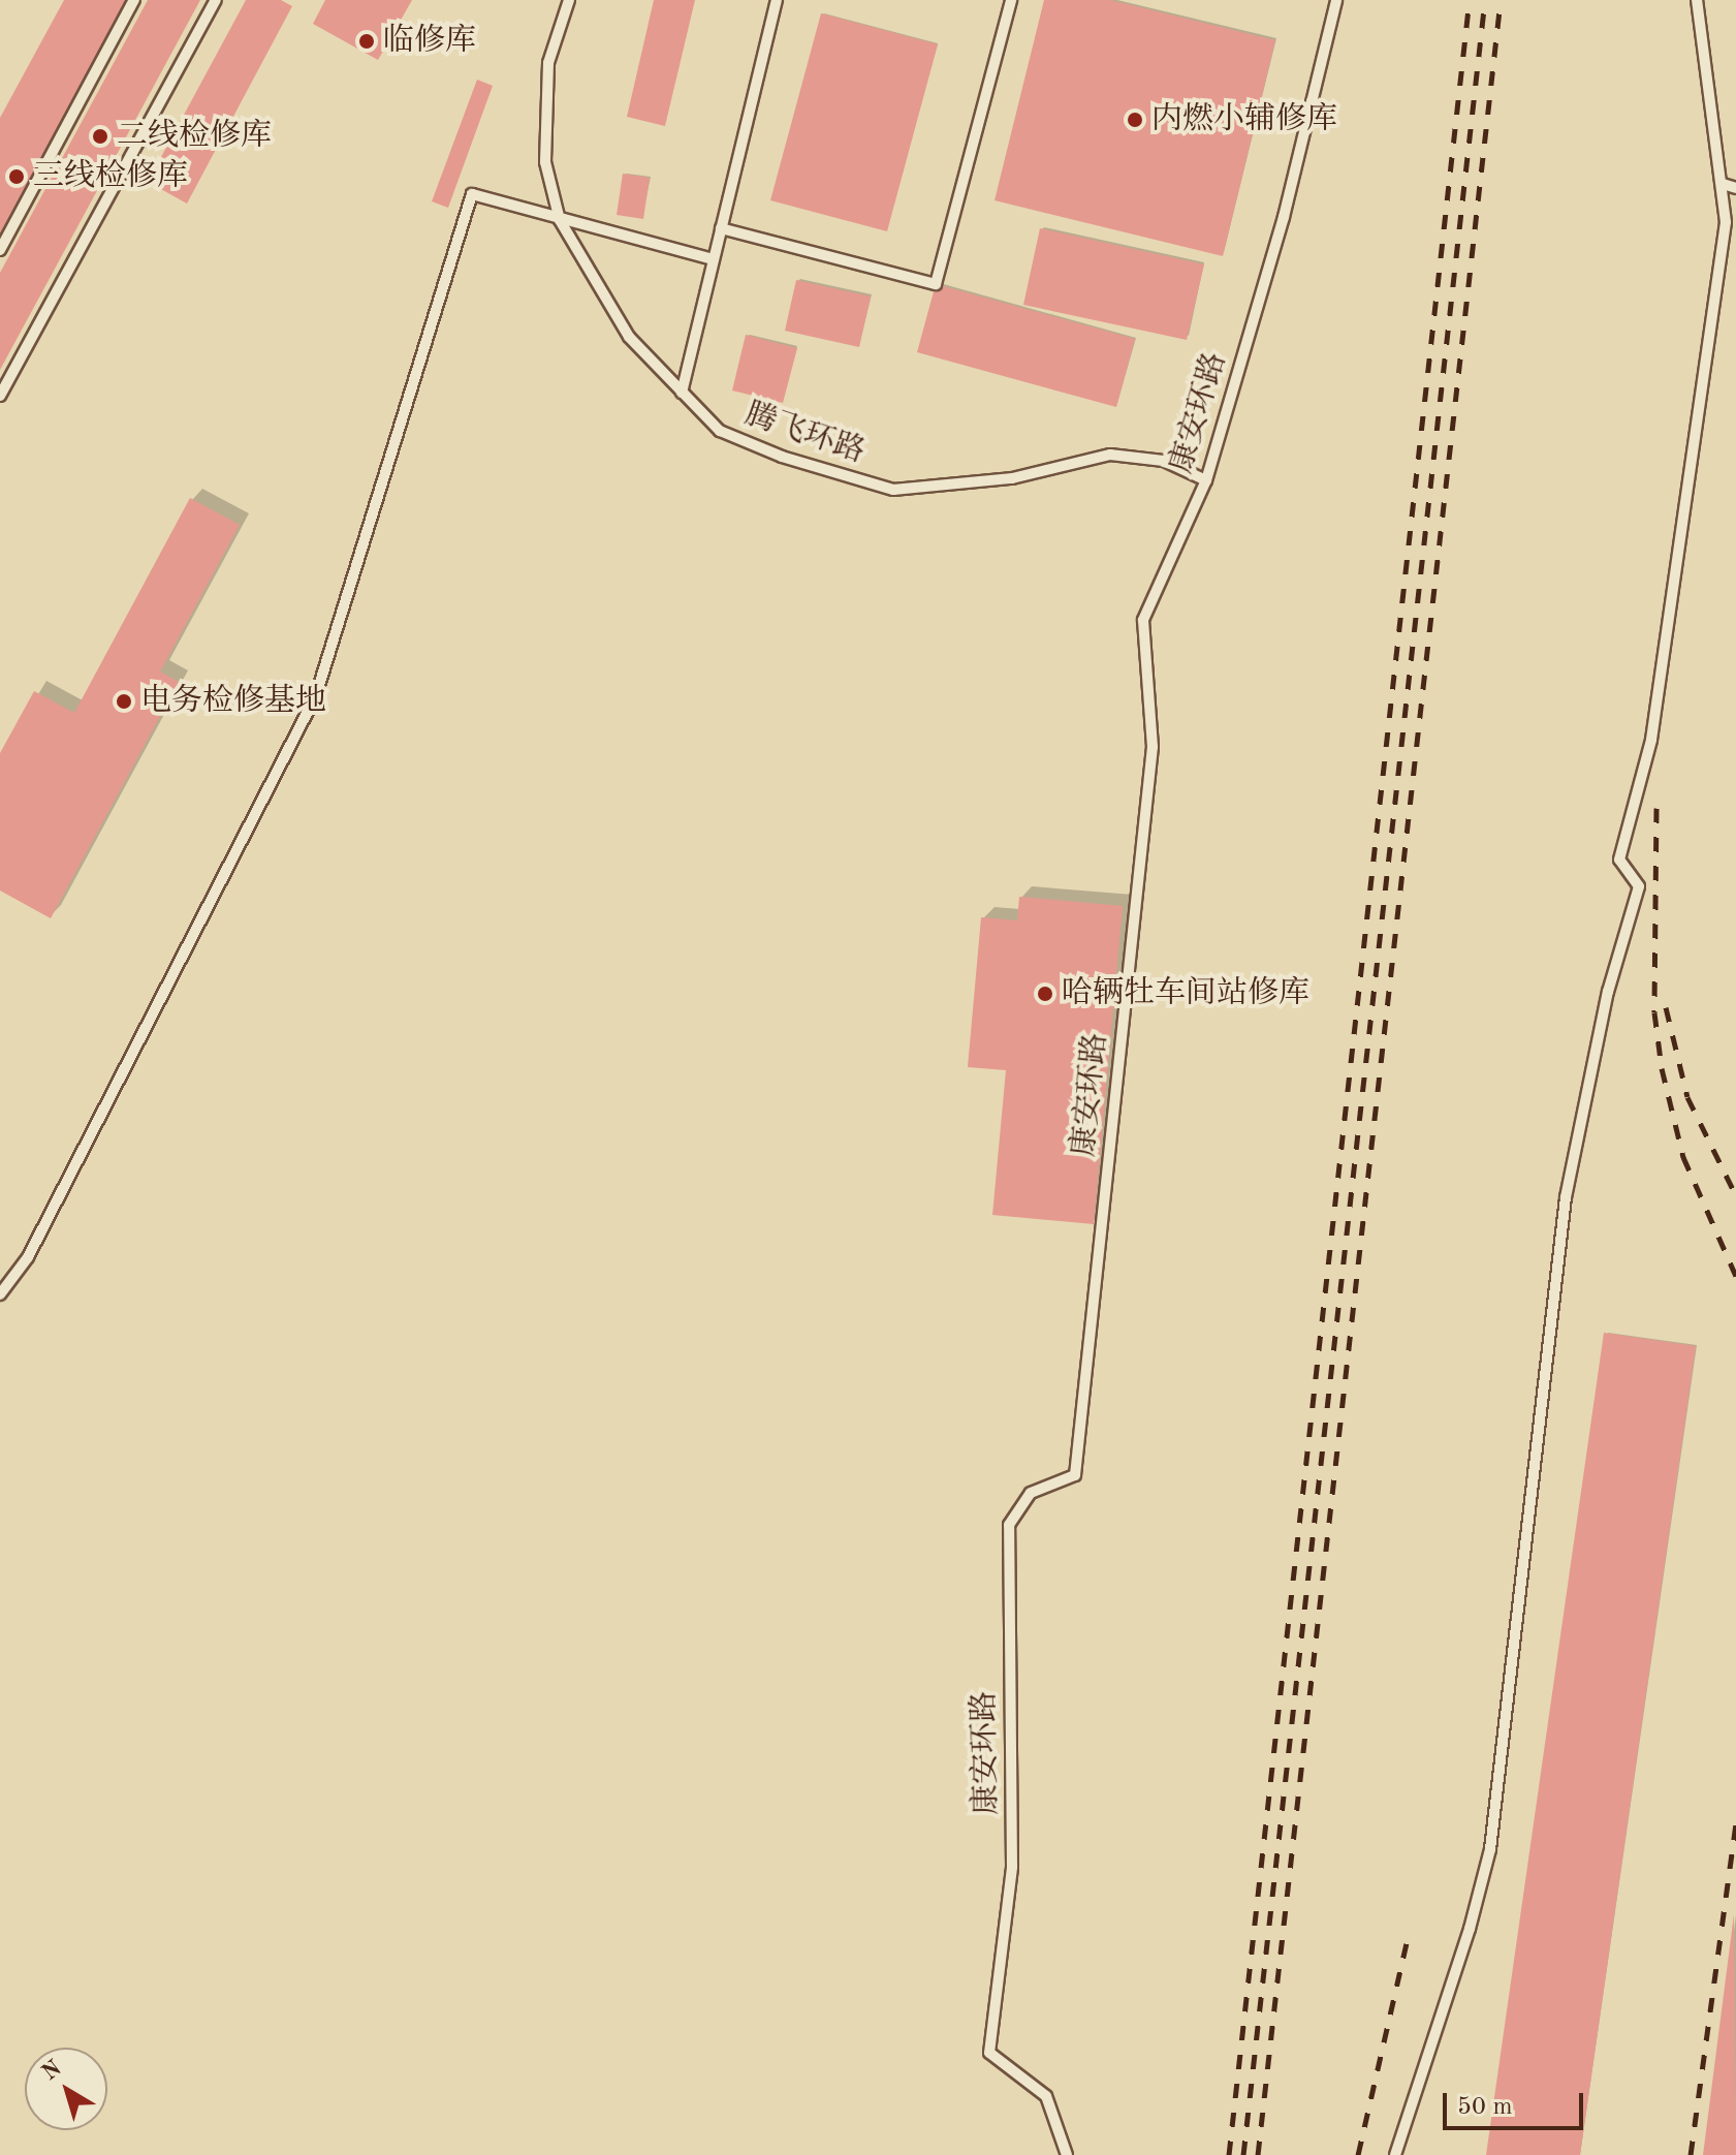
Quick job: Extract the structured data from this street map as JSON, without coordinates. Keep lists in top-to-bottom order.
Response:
{
  "streets": {
    "lane": ["康安环路", "腾飞环路"]
  },
  "crossings": [
    ["康安环路", "腾飞环路"]
  ],
  "places": [
    "临修库",
    "内燃小辅修库",
    "二线检修库",
    "三线检修库",
    "电务检修基地",
    "哈辆牡车间站修库"
  ],
  "scale_bar": "50 m",
  "north": "top left"
}
